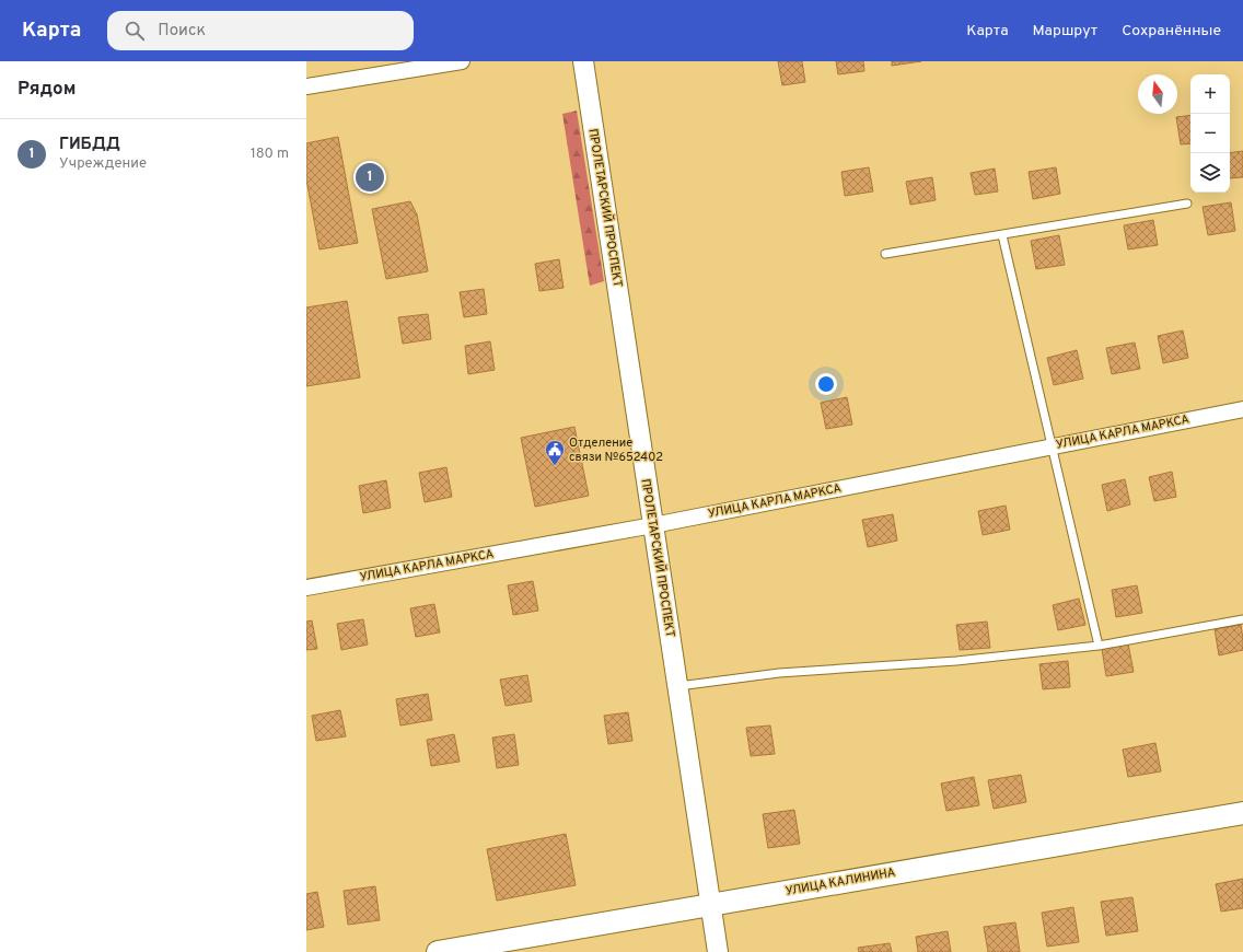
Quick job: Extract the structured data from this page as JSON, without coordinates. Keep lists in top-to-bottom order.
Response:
{
  "streets": {
    "main road": ["УЛИЦА КАЛИНИНА"],
    "street": ["ПРОЛЕТАРСКИЙ ПРОСПЕКТ", "УЛИЦА КАРЛА МАРКСА"]
  },
  "crossings": [
    ["ПРОЛЕТАРСКИЙ ПРОСПЕКТ", "УЛИЦА КАРЛА МАРКСА"],
    ["ПРОЛЕТАРСКИЙ ПРОСПЕКТ", "УЛИЦА КАЛИНИНА"]
  ],
  "places": {
    "public building": ["Отделение связи №652402"]
  },
  "north": "top",
  "page": {
    "header": "Карта",
    "search": "Поиск",
    "nav": ["Карта", "Маршрут", "Сохранённые"],
    "heading": "Рядом",
    "map_buttons": ["+", "−"],
    "list": [
      {
        "mark": "1",
        "name": "ГИБДД",
        "note": "Учреждение",
        "value": "180 m"
      }
    ],
    "pins": "1"
  }
}
